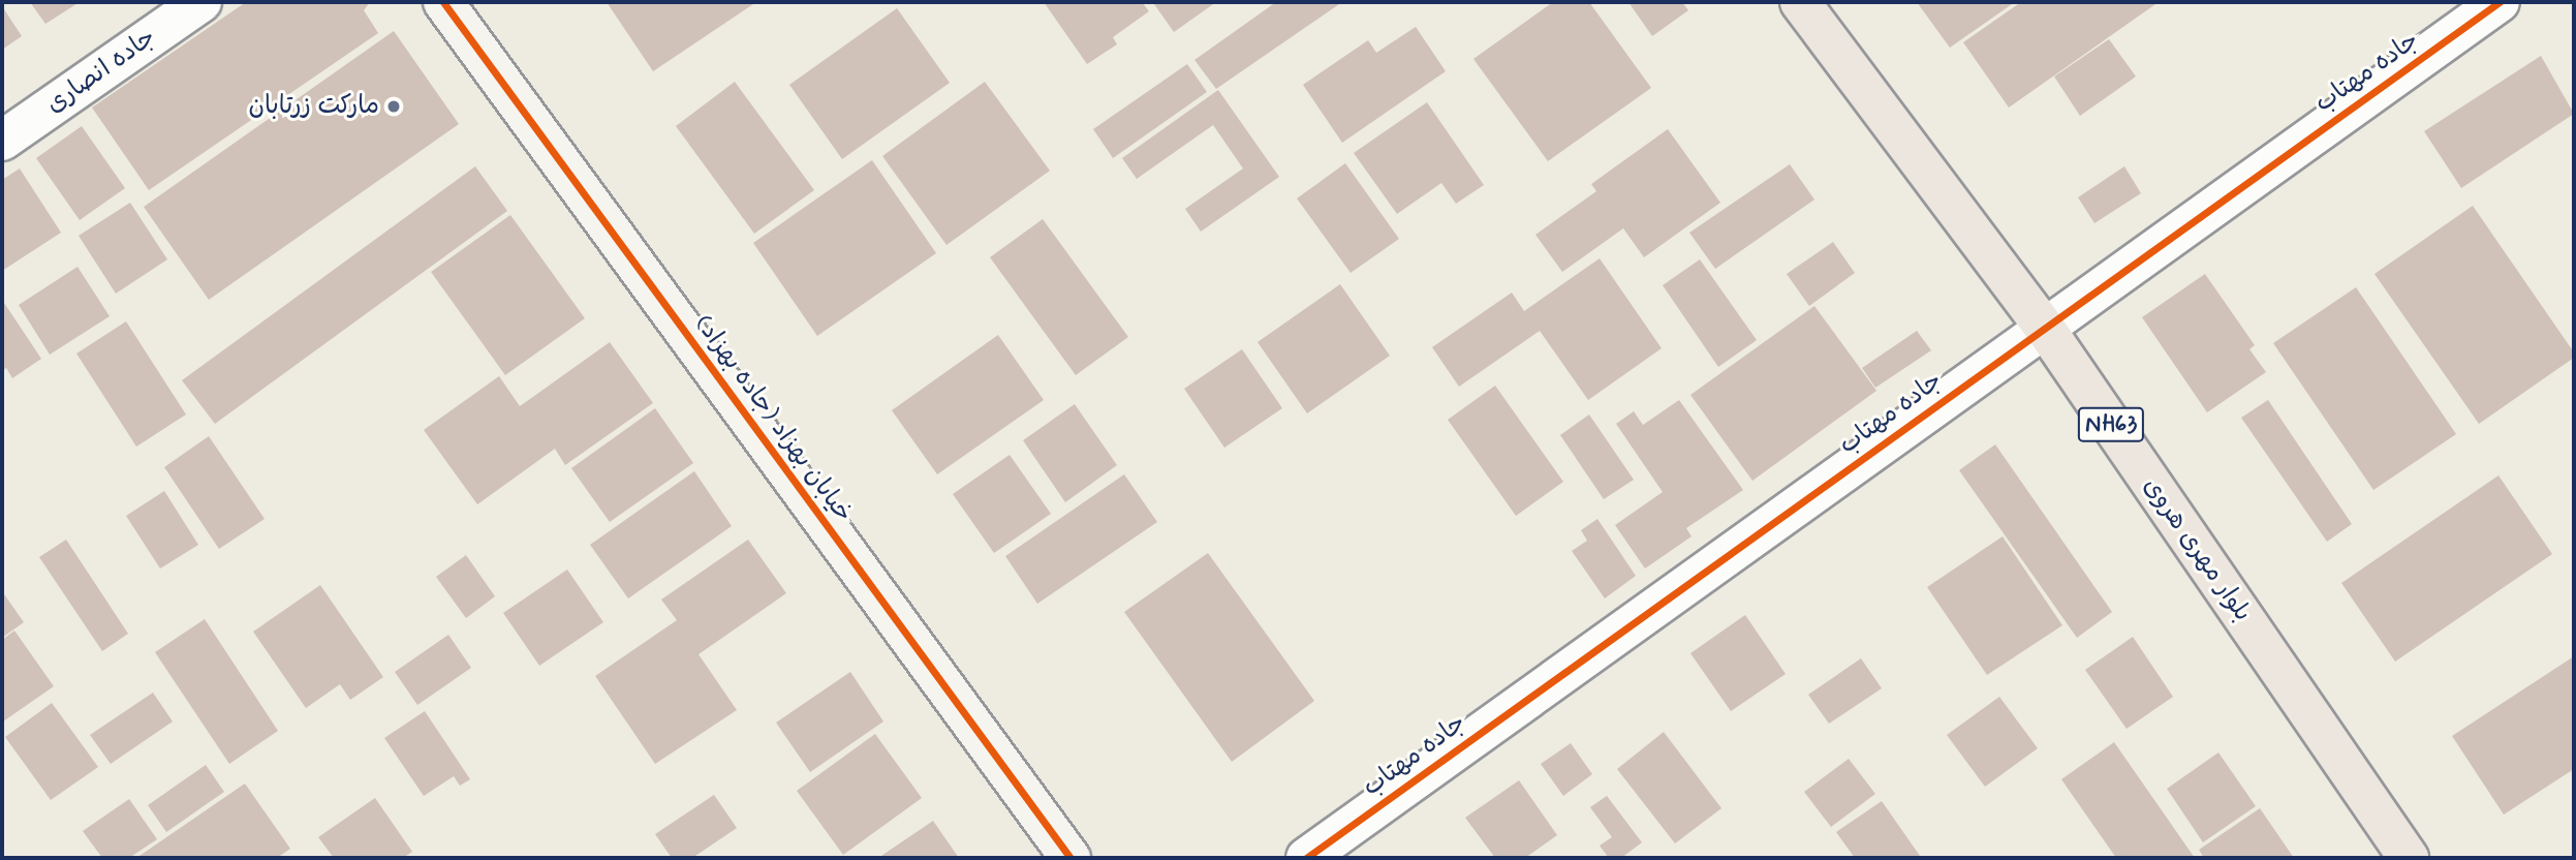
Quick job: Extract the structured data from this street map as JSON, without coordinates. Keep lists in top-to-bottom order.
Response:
{
  "streets": {
    "highway": ["NH63", "بلوار مهری هروی"],
    "street": ["جاده انصاری", "جاده مهتاب", "خیابان بهزاد (جاده بهزاد)"]
  },
  "crossings": [
    ["جاده مهتاب", "بلوار مهری هروی"]
  ],
  "places": ["مارکت زرتابان"]
}
